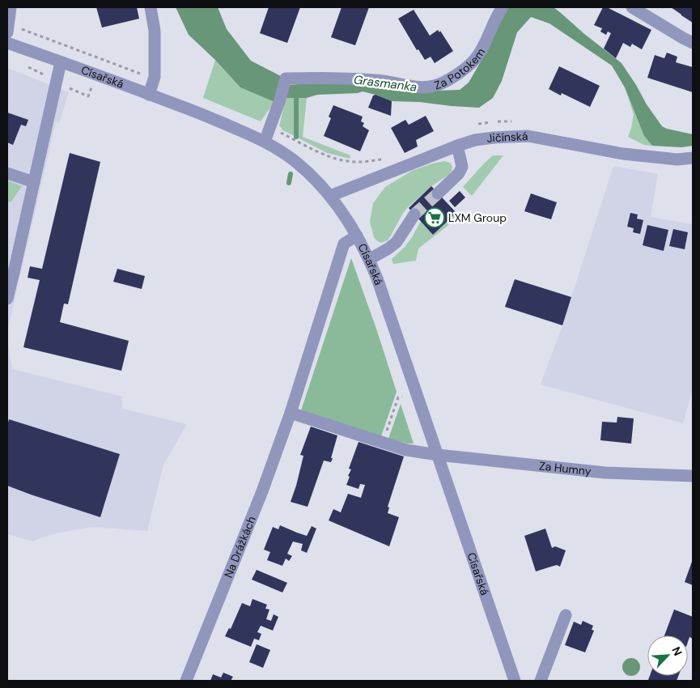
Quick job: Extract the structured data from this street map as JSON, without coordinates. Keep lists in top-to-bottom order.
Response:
{
  "streets": {
    "street": [
      "Za Potokem",
      "Císařská",
      "Jičínská",
      "Za Humny",
      "Na Drážkách"
    ]
  },
  "crossings": [
    ["Za Potokem", "Císařská"],
    ["Císařská", "Jičínská"],
    ["Císařská", "Za Humny"],
    ["Císařská", "Na Drážkách"]
  ],
  "water": ["Grasmanka"],
  "places": {
    "supermarket": ["LXM Group"]
  },
  "north": "top right"
}
